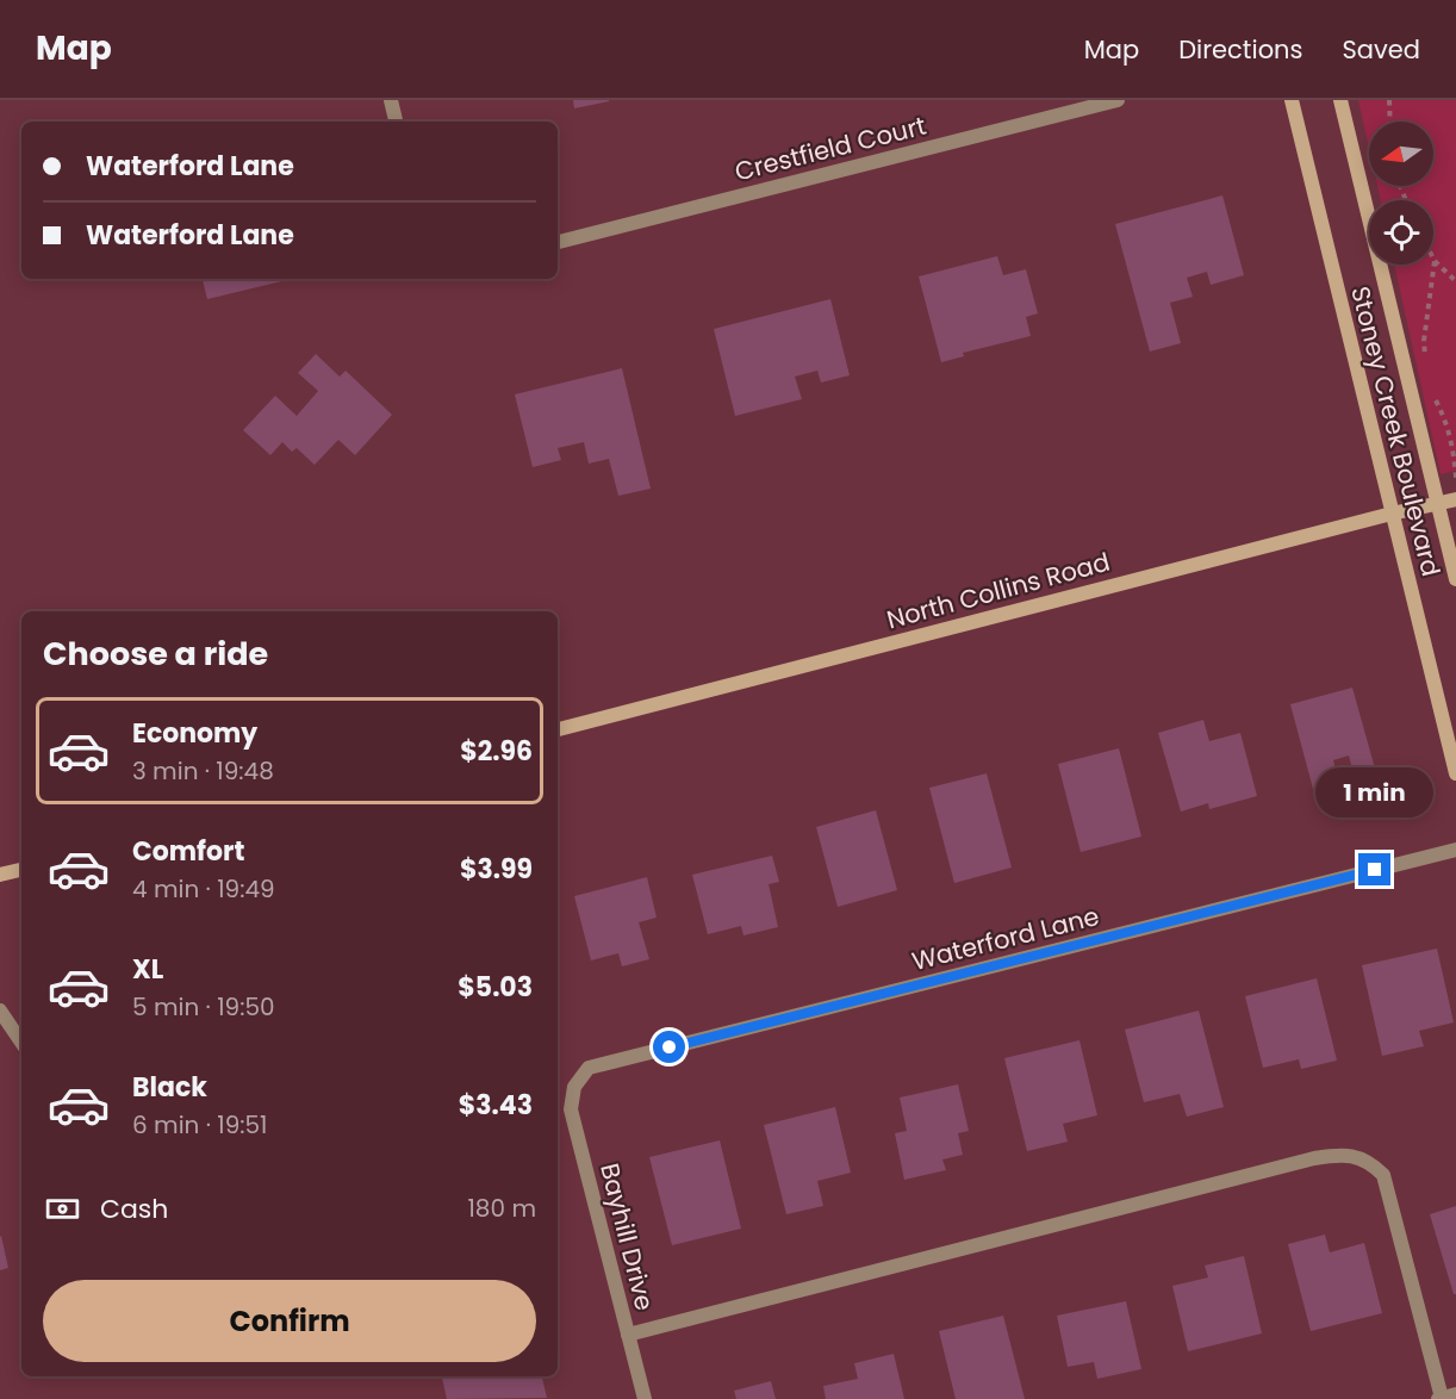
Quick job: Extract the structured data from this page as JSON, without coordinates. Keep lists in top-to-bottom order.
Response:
{
  "streets": {
    "street": [
      "Crestfield Court",
      "Stoney Creek Boulevard",
      "North Collins Road",
      "Waterford Lane",
      "Bayhill Drive"
    ]
  },
  "crossings": [
    ["Stoney Creek Boulevard", "North Collins Road"],
    ["Waterford Lane", "Bayhill Drive"]
  ],
  "north": "left",
  "page": {
    "header": "Map",
    "nav": ["Map", "Directions", "Saved"],
    "banner": ["Waterford Lane", "Waterford Lane"],
    "heading": "Choose a ride",
    "list": [
      {
        "name": "Economy",
        "note": "3 min · 19:48",
        "value": "$2.96"
      },
      {
        "name": "Comfort",
        "note": "4 min · 19:49",
        "value": "$3.99"
      },
      {
        "name": "XL",
        "note": "5 min · 19:50",
        "value": "$5.03"
      },
      {
        "name": "Black",
        "note": "6 min · 19:51",
        "value": "$3.43"
      }
    ],
    "bubble": "1 min",
    "pay": ["Cash", "180 m"],
    "buttons": "Confirm"
  }
}
